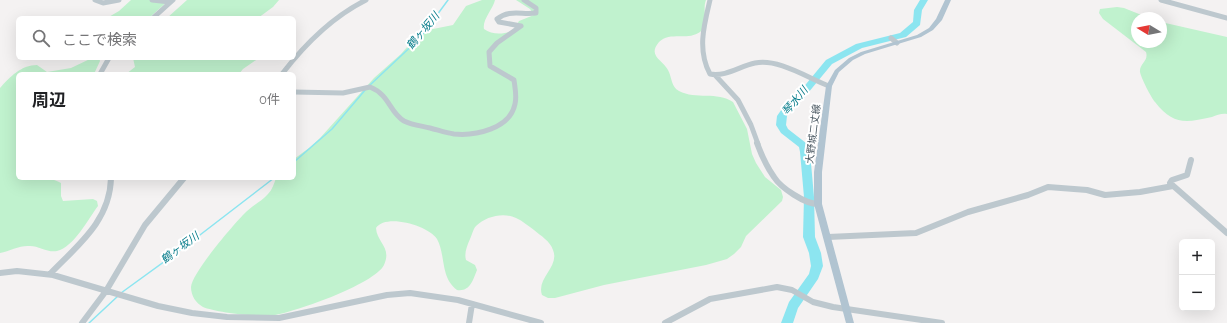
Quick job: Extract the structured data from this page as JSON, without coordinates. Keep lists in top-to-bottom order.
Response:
{
  "streets": {
    "main road": ["大野城二丈線"]
  },
  "water": ["鶴ヶ坂川", "琴水川"],
  "north": "left",
  "page": {
    "search": "ここで検索",
    "heading": ["周辺", "0件"],
    "map_buttons": ["+", "−"]
  }
}
